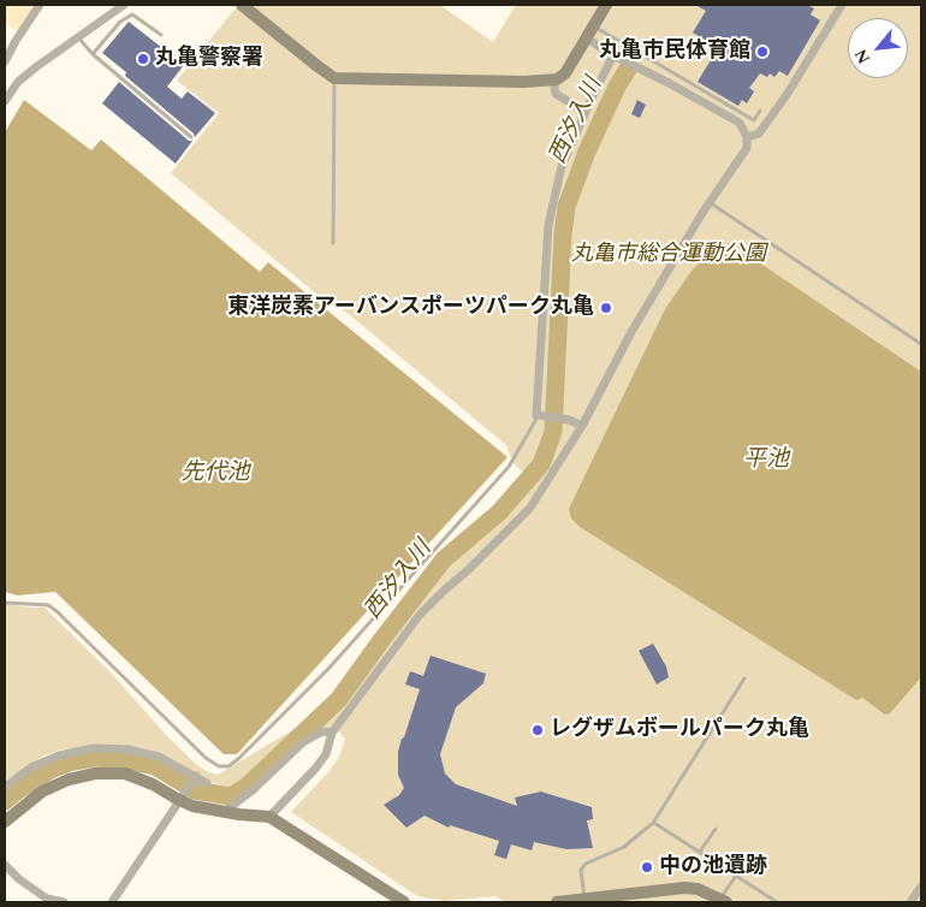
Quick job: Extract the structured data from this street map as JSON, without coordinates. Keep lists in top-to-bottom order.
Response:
{
  "water": ["西汐入川", "平池", "先代池"],
  "parks": ["丸亀市総合運動公園"],
  "places": [
    "丸亀市民体育館",
    "丸亀警察署",
    "東洋炭素アーバンスポーツパーク丸亀",
    "レグザムボールパーク丸亀",
    "中の池遺跡"
  ],
  "north": "bottom left"
}
